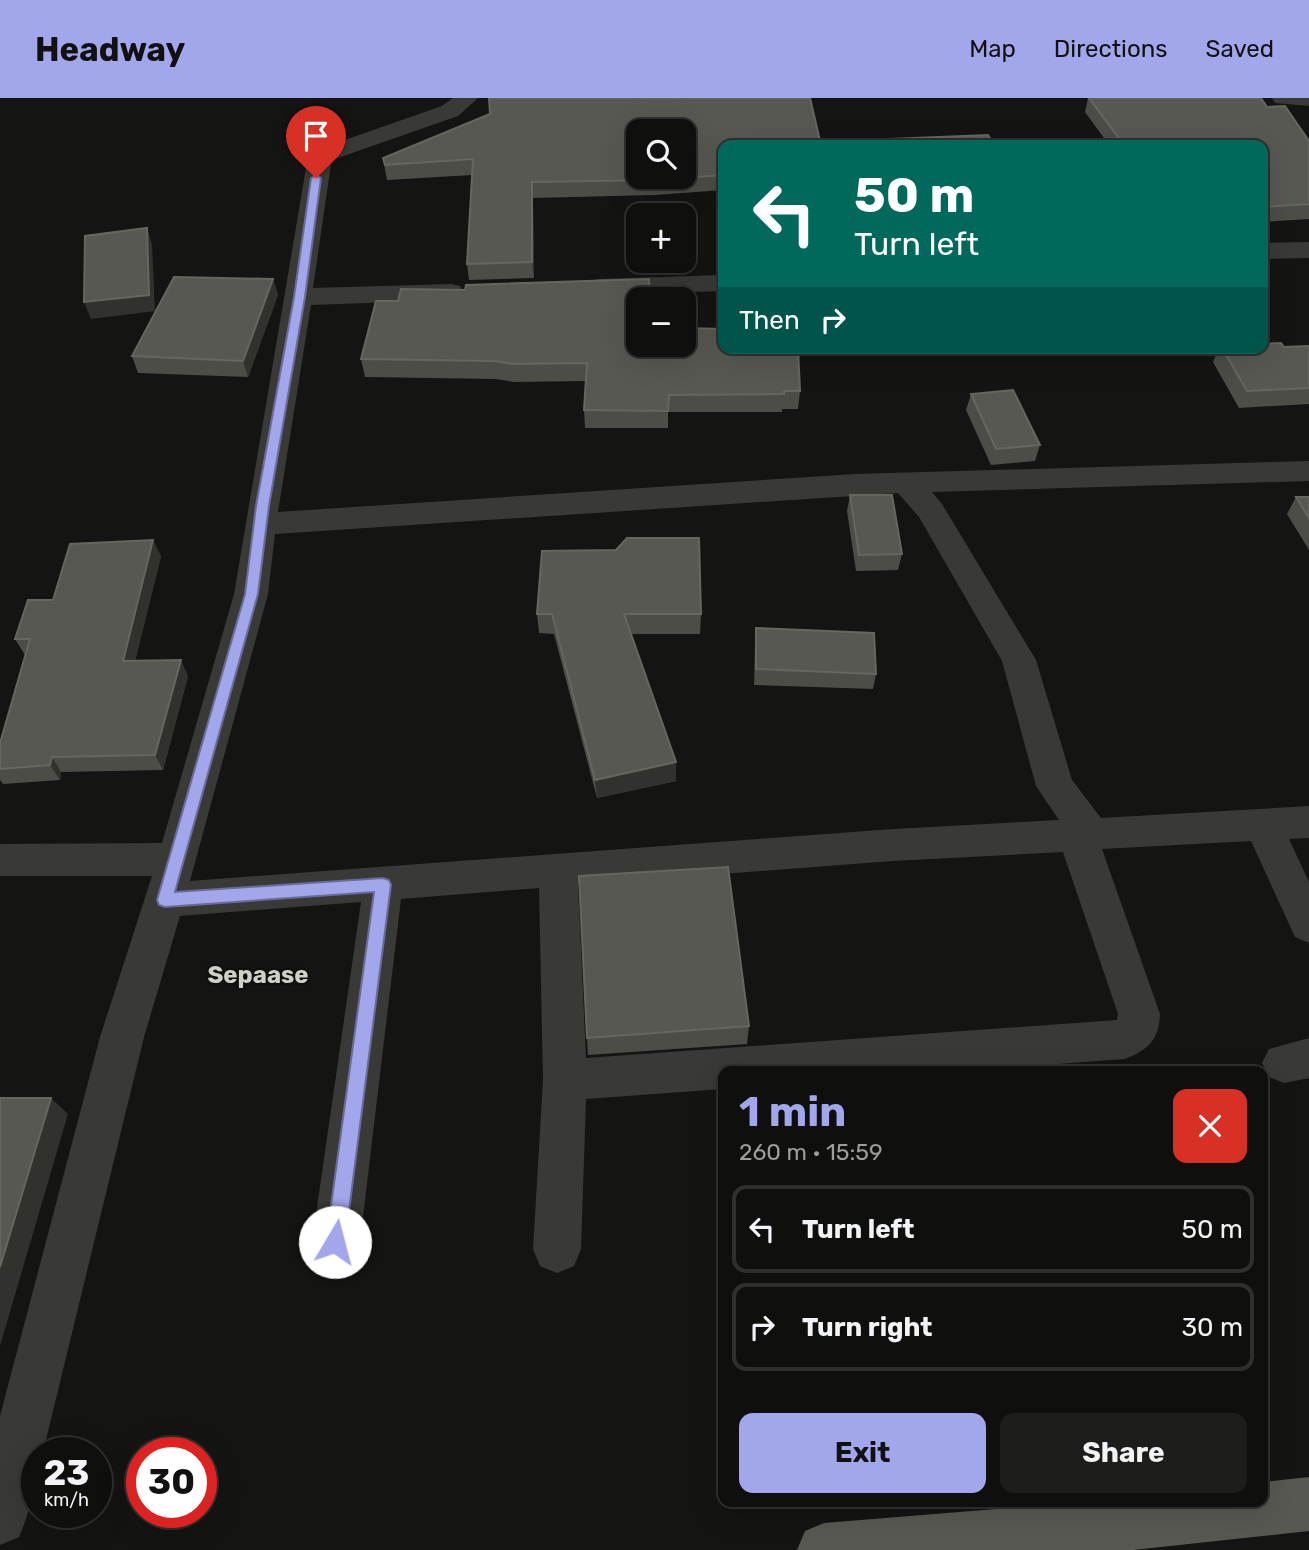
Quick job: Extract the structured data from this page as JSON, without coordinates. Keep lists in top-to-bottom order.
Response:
{
  "districts": ["Sepaase"],
  "page": {
    "header": "Headway",
    "nav": ["Map", "Directions", "Saved"],
    "map_buttons": ["+", "−"],
    "turn": ["50 m", "Turn left"],
    "then": "Then",
    "heading": ["1 min", "260 m · 15:59"],
    "list": [
      {
        "name": "Turn left",
        "value": "50 m"
      },
      {
        "name": "Turn right",
        "value": "30 m"
      }
    ],
    "buttons": ["Exit", "Share"],
    "speed": "23 km/h",
    "limit": "30"
  }
}
